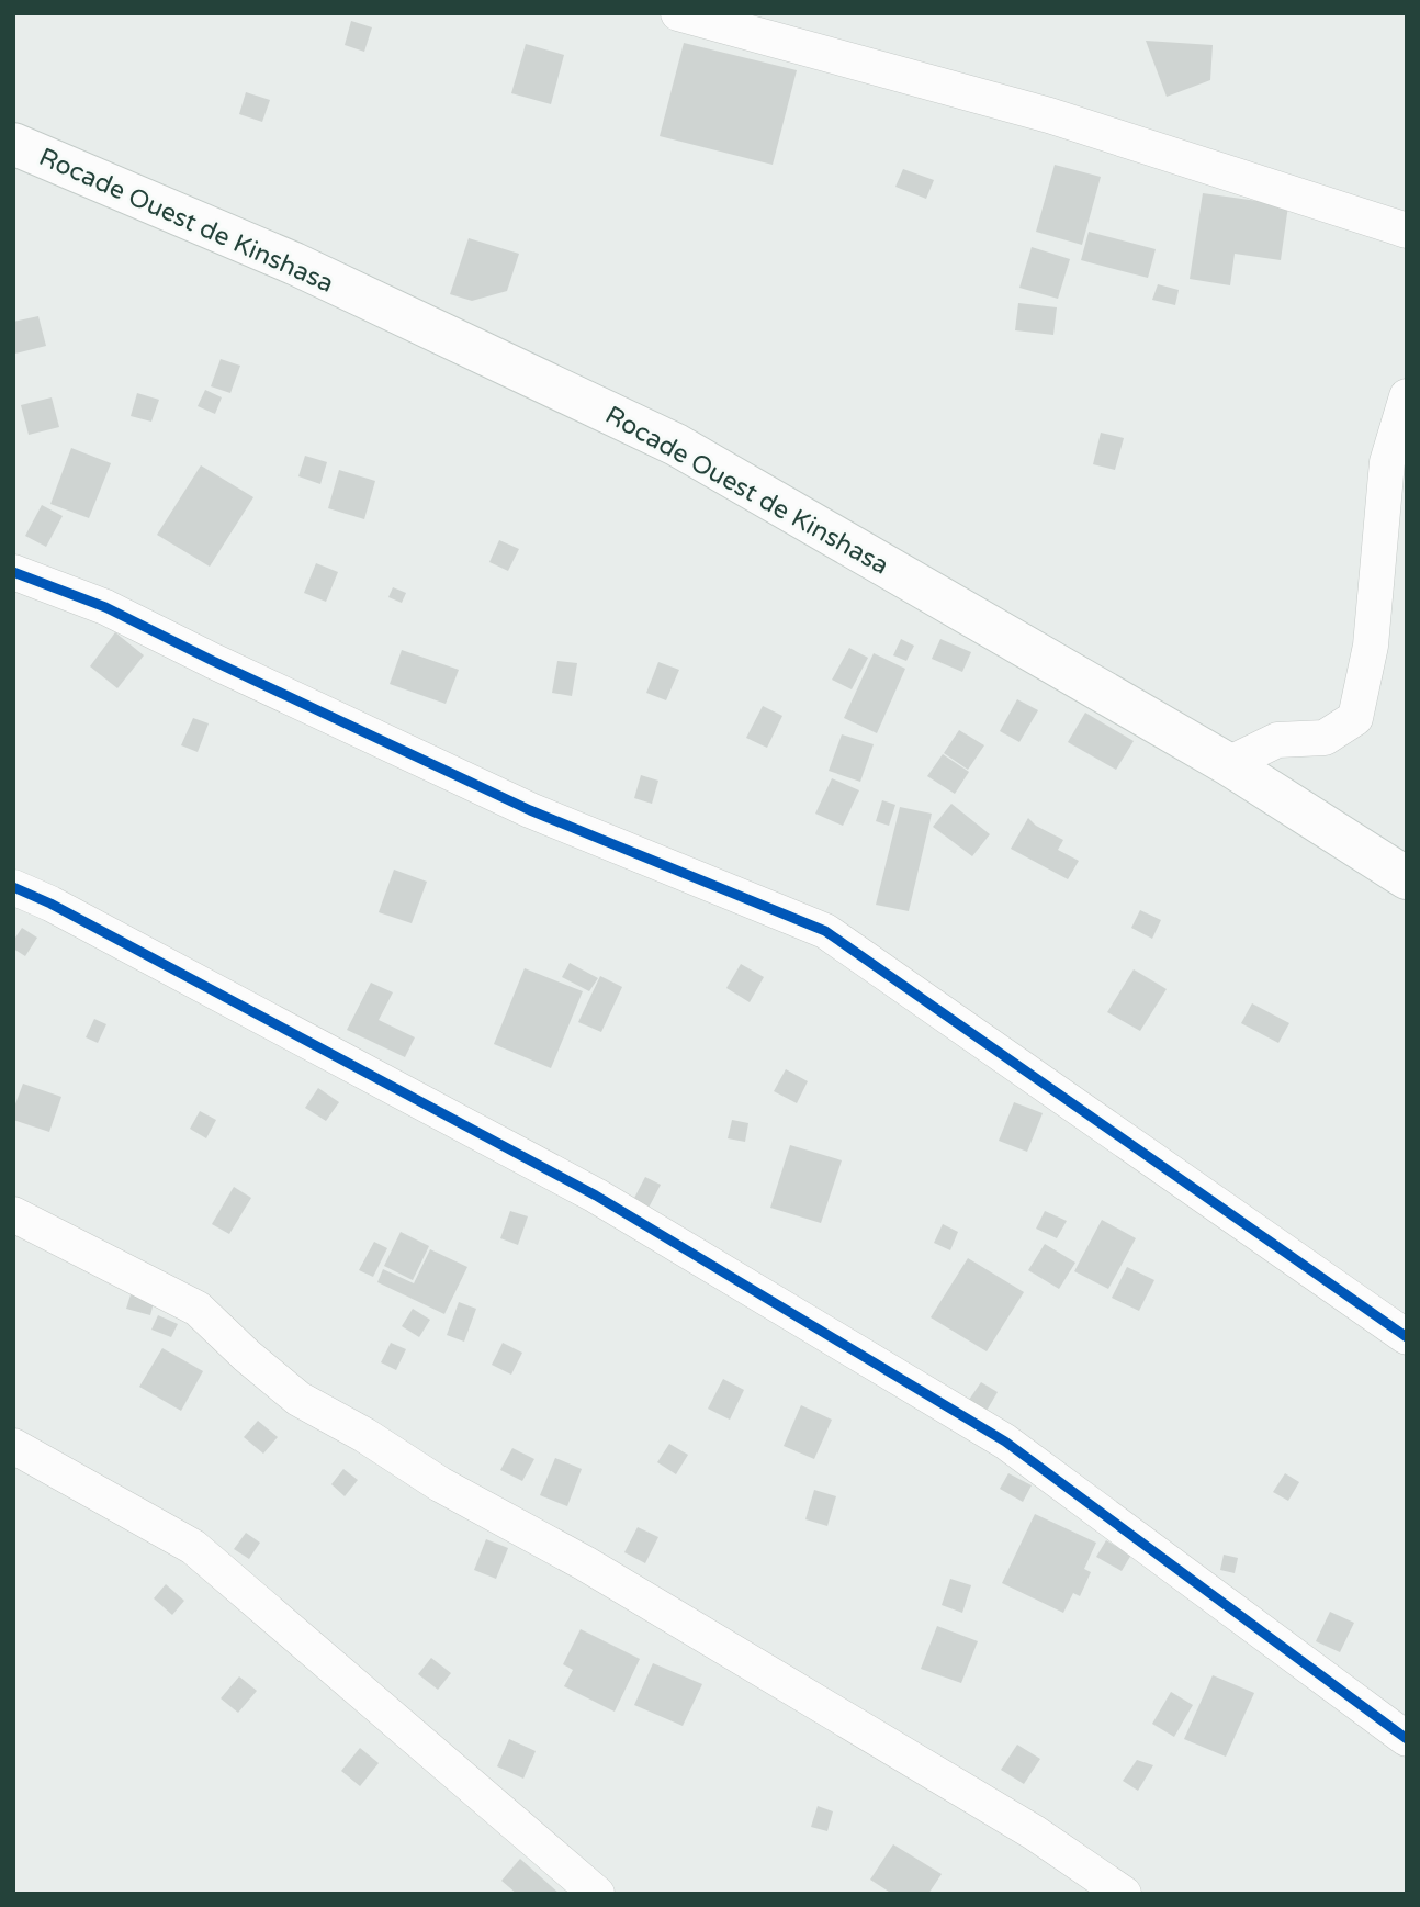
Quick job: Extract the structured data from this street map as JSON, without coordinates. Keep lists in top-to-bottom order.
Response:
{
  "streets": {
    "main road": ["Rocade Ouest de Kinshasa"]
  }
}
